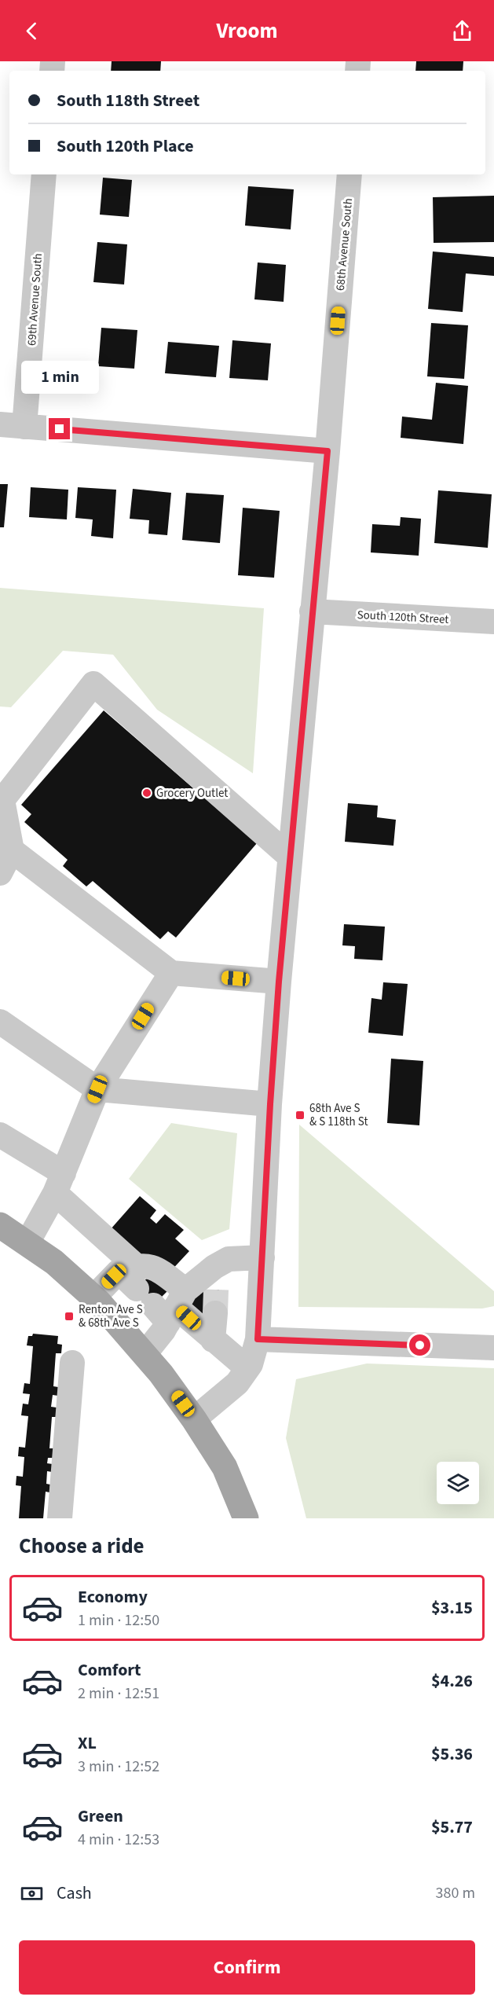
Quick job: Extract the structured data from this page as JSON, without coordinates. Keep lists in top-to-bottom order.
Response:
{
  "streets": {
    "street": ["68th Avenue South", "69th Avenue South", "South 120th Street"]
  },
  "crossings": [
    ["68th Avenue South", "South 120th Street"]
  ],
  "places": {
    "other": ["Grocery Outlet"],
    "transit": ["68th Ave S & S 118th St", "Renton Ave S & 68th Ave S"]
  },
  "page": {
    "header": "Vroom",
    "banner": ["South 118th Street", "South 120th Place"],
    "bubble": "1 min",
    "heading": "Choose a ride",
    "list": [
      {
        "name": "Economy",
        "note": "1 min · 12:50",
        "value": "$3.15"
      },
      {
        "name": "Comfort",
        "note": "2 min · 12:51",
        "value": "$4.26"
      },
      {
        "name": "XL",
        "note": "3 min · 12:52",
        "value": "$5.36"
      },
      {
        "name": "Green",
        "note": "4 min · 12:53",
        "value": "$5.77"
      }
    ],
    "pay": ["Cash", "380 m"],
    "buttons": "Confirm"
  }
}
